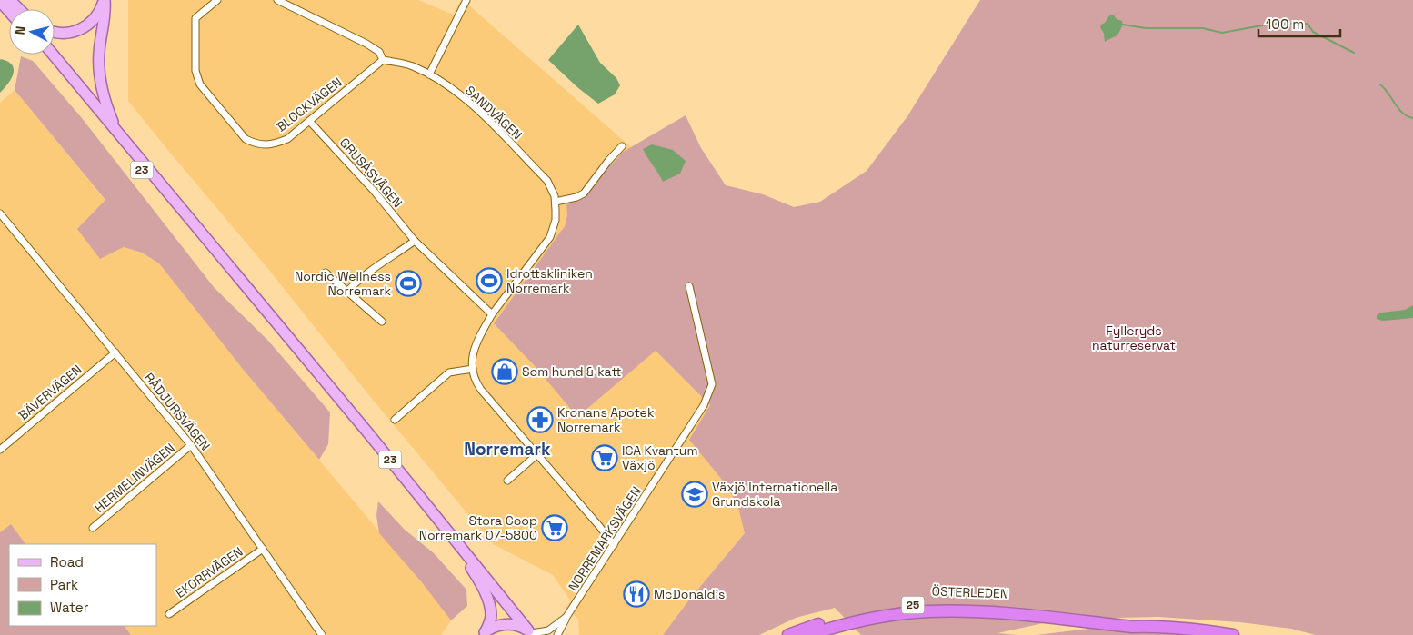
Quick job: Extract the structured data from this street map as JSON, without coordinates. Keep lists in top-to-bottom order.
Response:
{
  "streets": {
    "highway": ["ÖSTERLEDEN", "25"],
    "main road": ["23"],
    "street": [
      "BLOCKVÄGEN",
      "SANDVÄGEN",
      "GRUSÅSVÄGEN",
      "BÄVERVÄGEN",
      "RÅDJURSVÄGEN",
      "HERMELINVÄGEN",
      "NORREMARKSVÄGEN",
      "EKORRVÄGEN"
    ]
  },
  "crossings": [
    ["BLOCKVÄGEN", "SANDVÄGEN"],
    ["BLOCKVÄGEN", "GRUSÅSVÄGEN"],
    ["23", "NORREMARKSVÄGEN"],
    ["BÄVERVÄGEN", "RÅDJURSVÄGEN"],
    ["RÅDJURSVÄGEN", "HERMELINVÄGEN"],
    ["RÅDJURSVÄGEN", "EKORRVÄGEN"]
  ],
  "districts": ["Norremark"],
  "parks": ["Fylleryds naturreservat"],
  "places": {
    "sports": ["Idrottskliniken Norremark", "Nordic Wellness Norremark"],
    "shop": ["Som hund & katt"],
    "pharmacy": ["Kronans Apotek Norremark"],
    "supermarket": ["ICA Kvantum Växjö", "Stora Coop Norremark 07-5800"],
    "school or university": ["Växjö Internationella Grundskola"],
    "restaurant": ["McDonald's"]
  },
  "legend": ["Road", "Park", "Water"],
  "scale_bar": "100 m",
  "north": "left"
}
